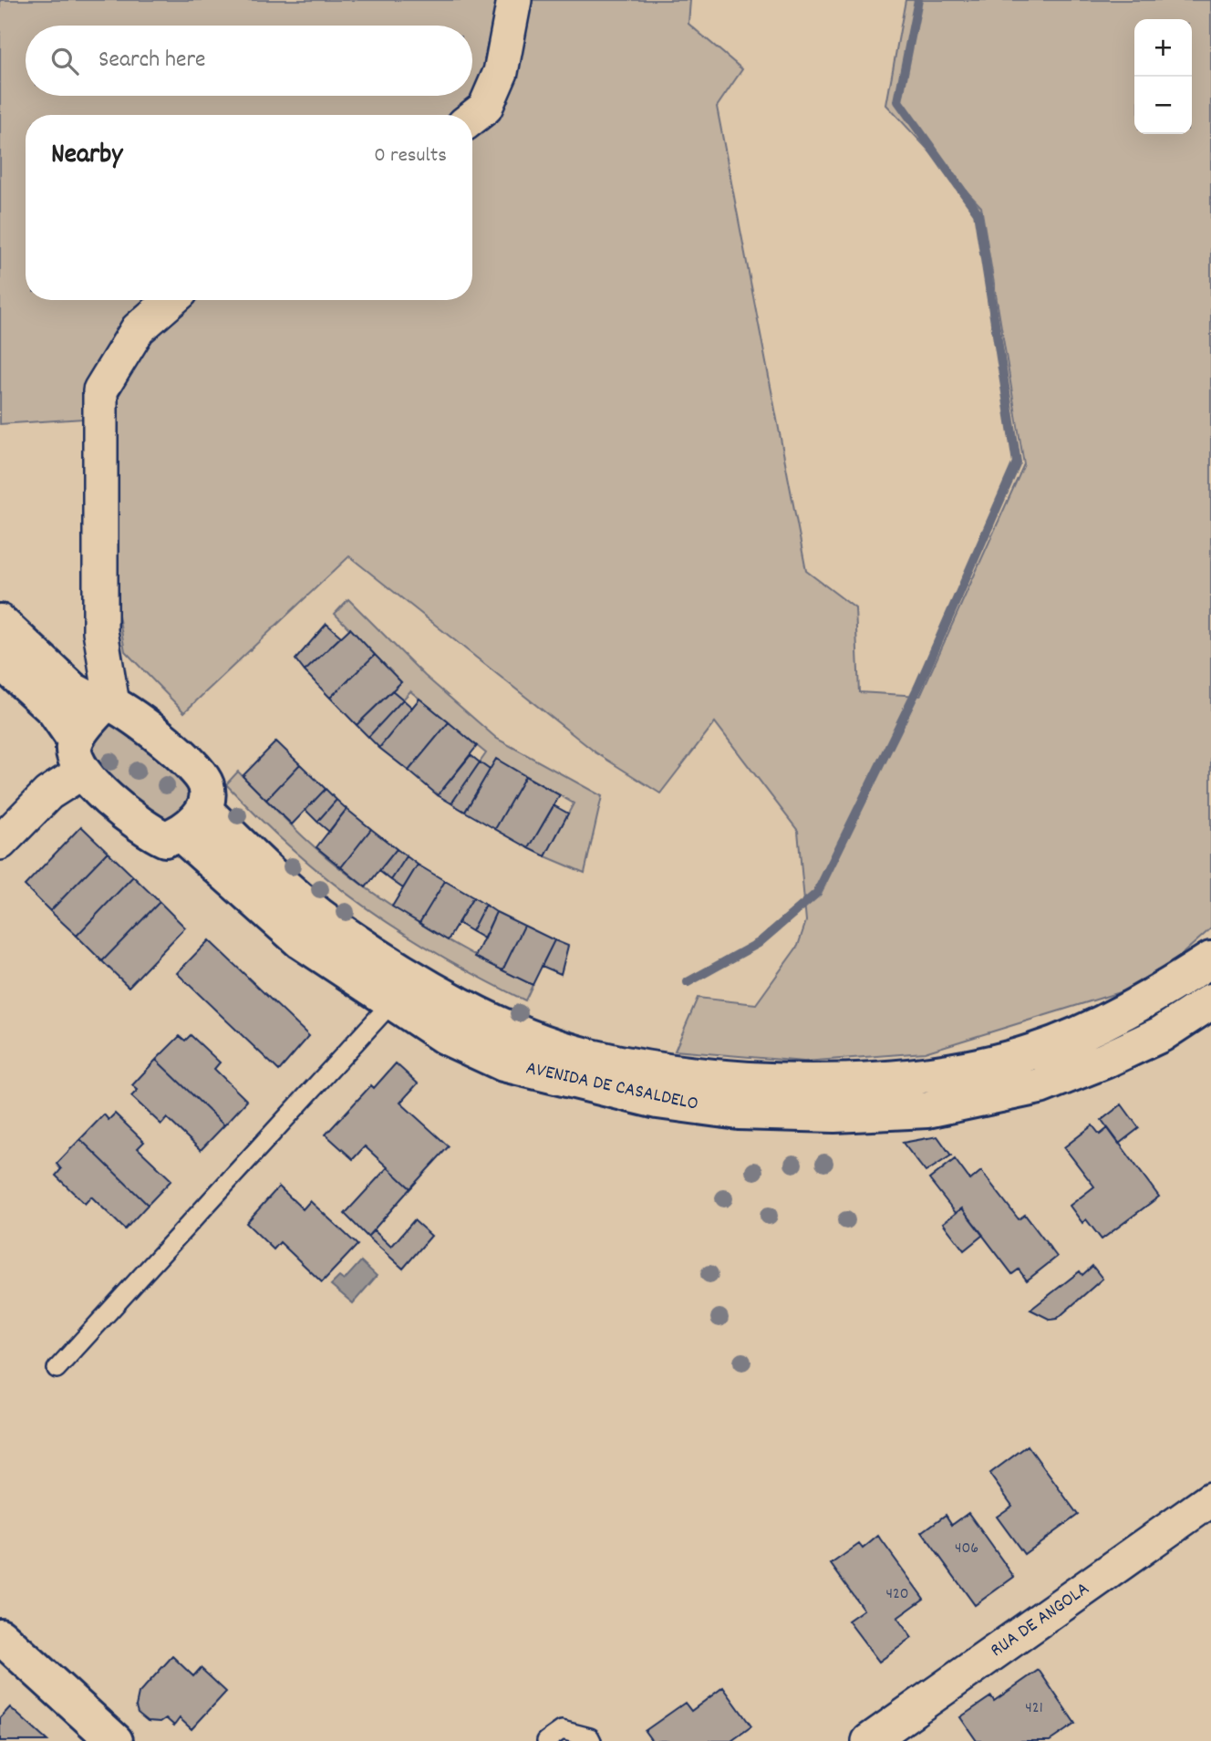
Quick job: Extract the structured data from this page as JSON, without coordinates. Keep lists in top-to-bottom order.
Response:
{
  "streets": {
    "street": ["AVENIDA DE CASALDELO", "RUA DE ANGOLA"]
  },
  "house_numbers": ["406", "420", "421"],
  "page": {
    "map_buttons": ["+", "−"],
    "search": "Search here",
    "heading": ["Nearby", "0 results"]
  }
}
